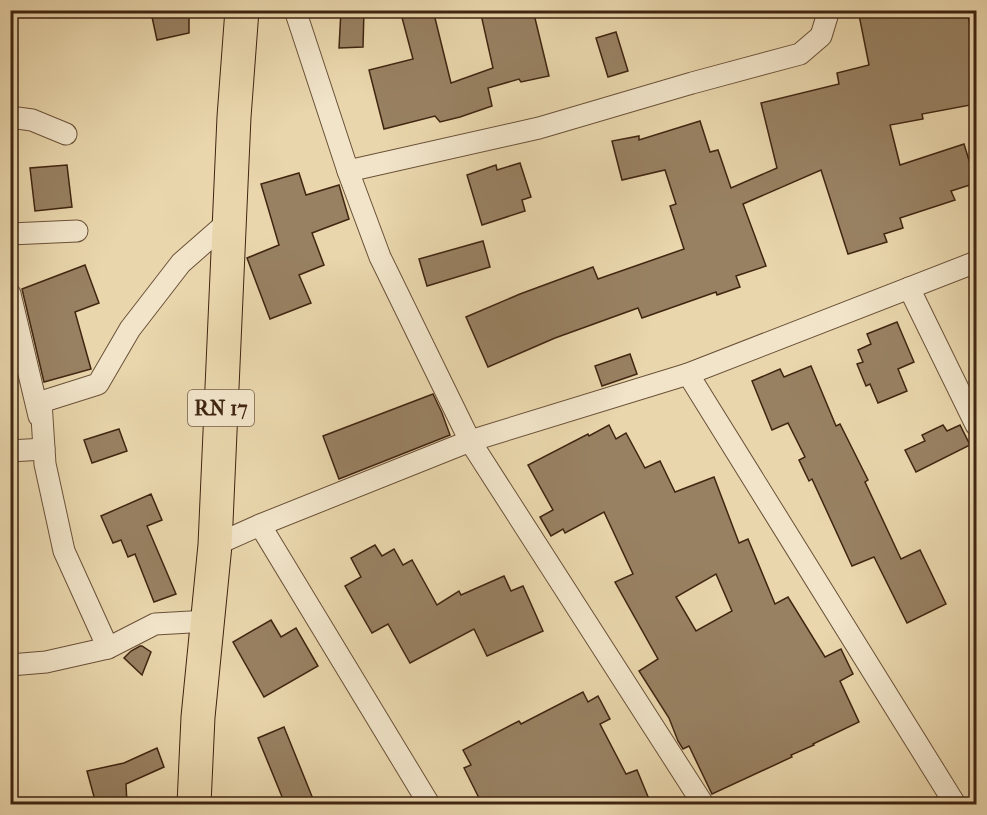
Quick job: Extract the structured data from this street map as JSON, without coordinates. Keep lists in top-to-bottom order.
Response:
{
  "streets": {
    "main road": ["RN 17"]
  }
}
